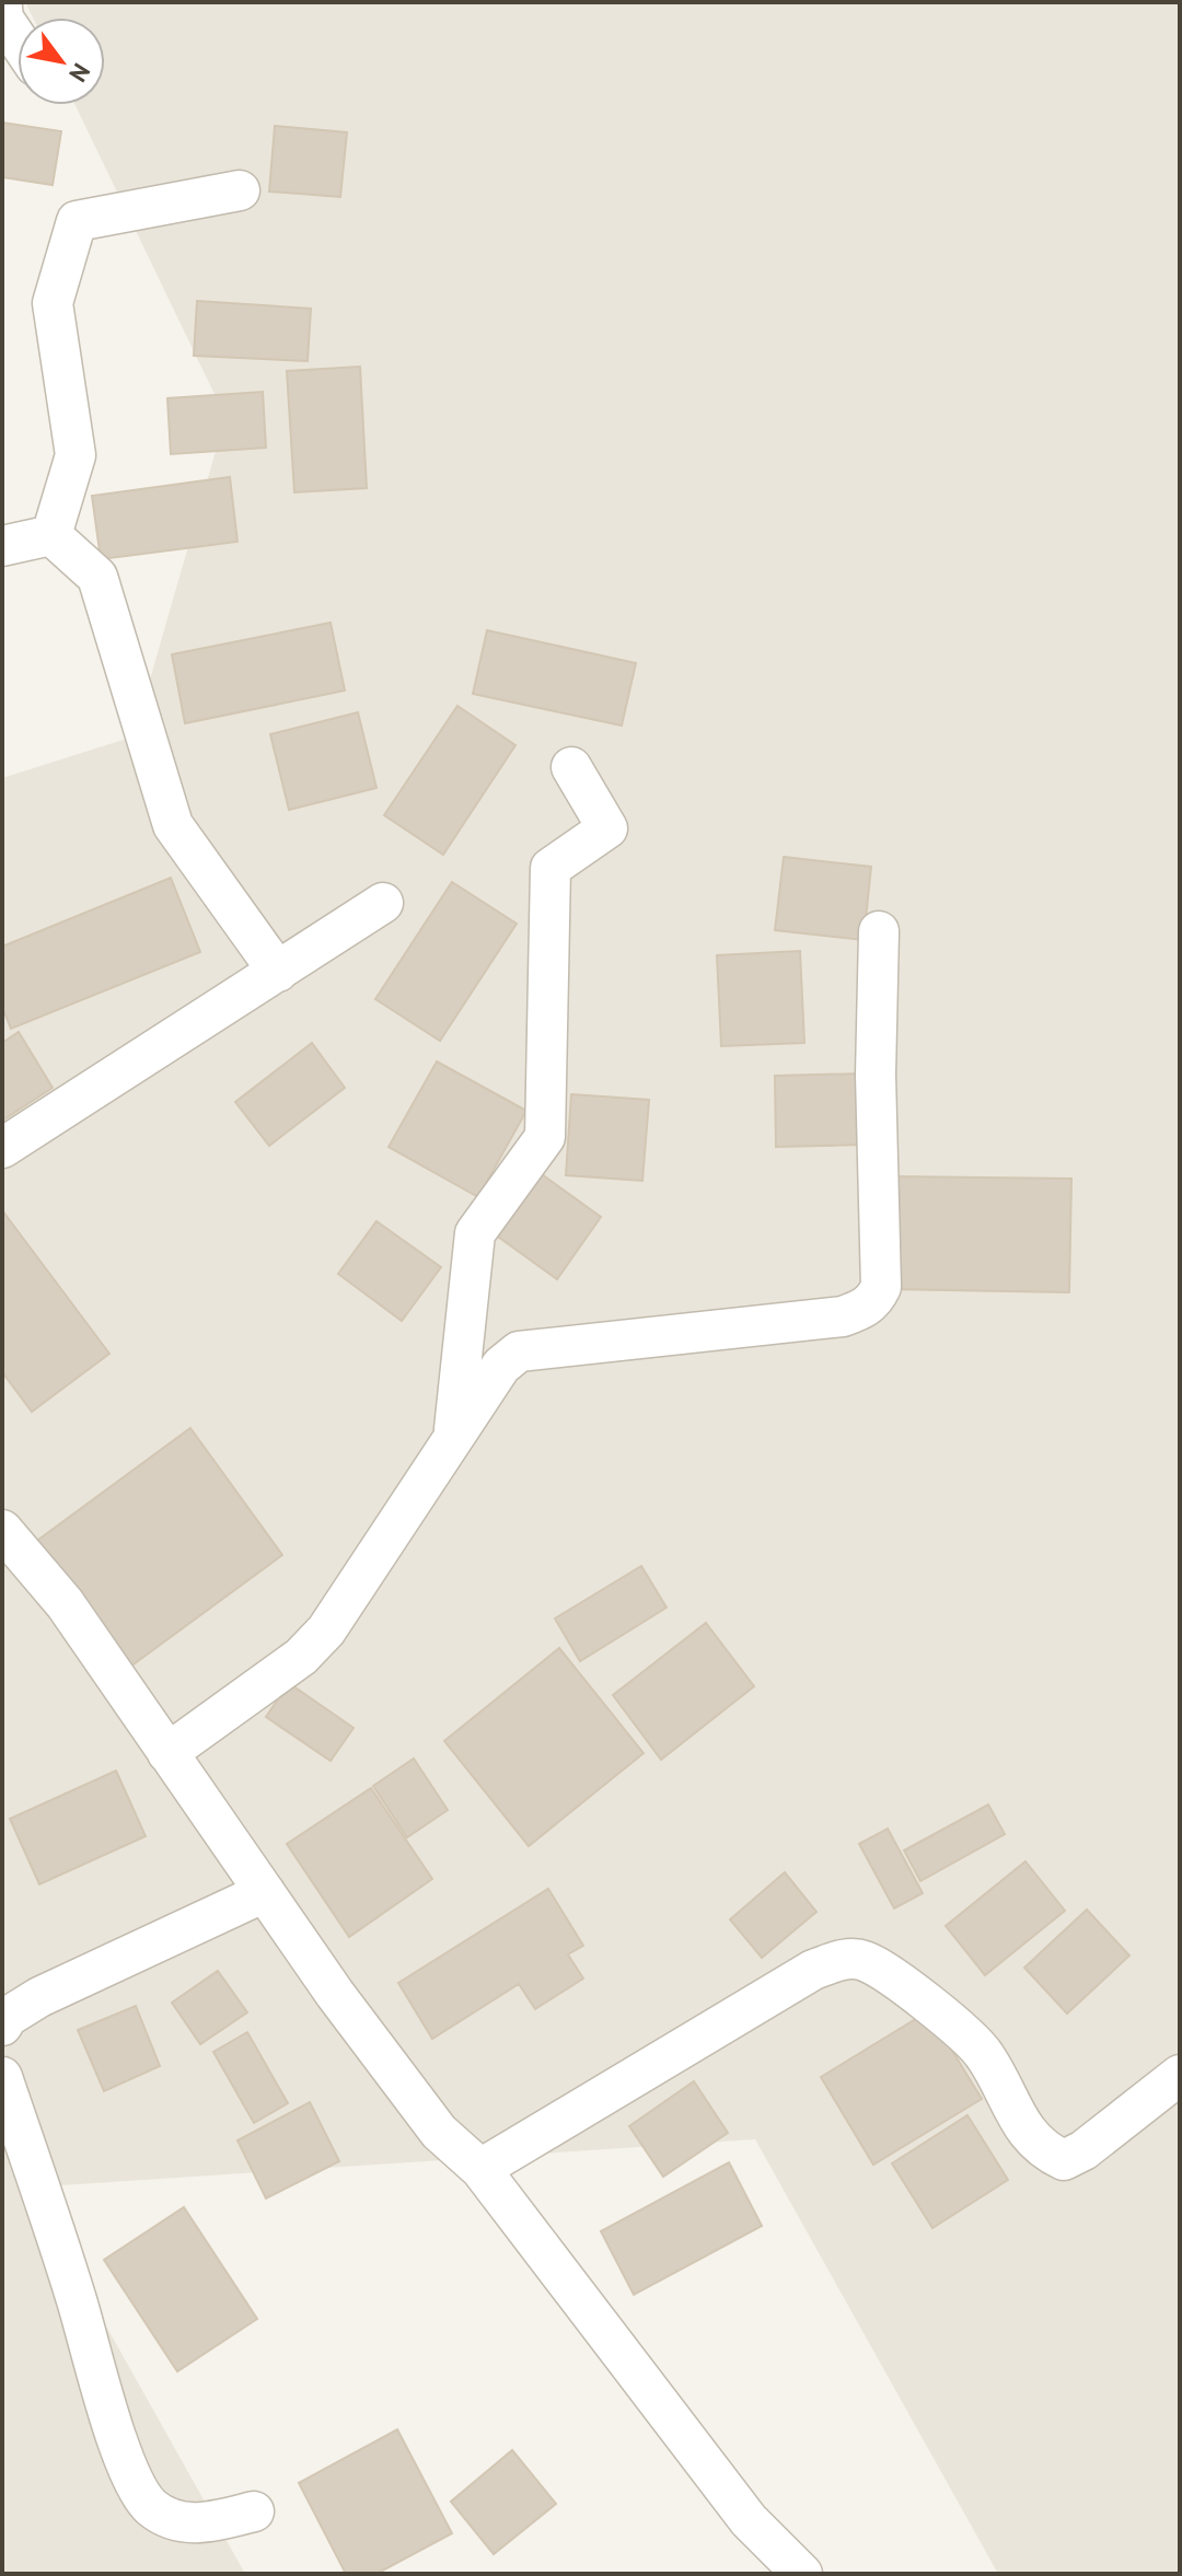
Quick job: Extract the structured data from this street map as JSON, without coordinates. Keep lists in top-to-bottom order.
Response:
{
  "north": "bottom right"
}
